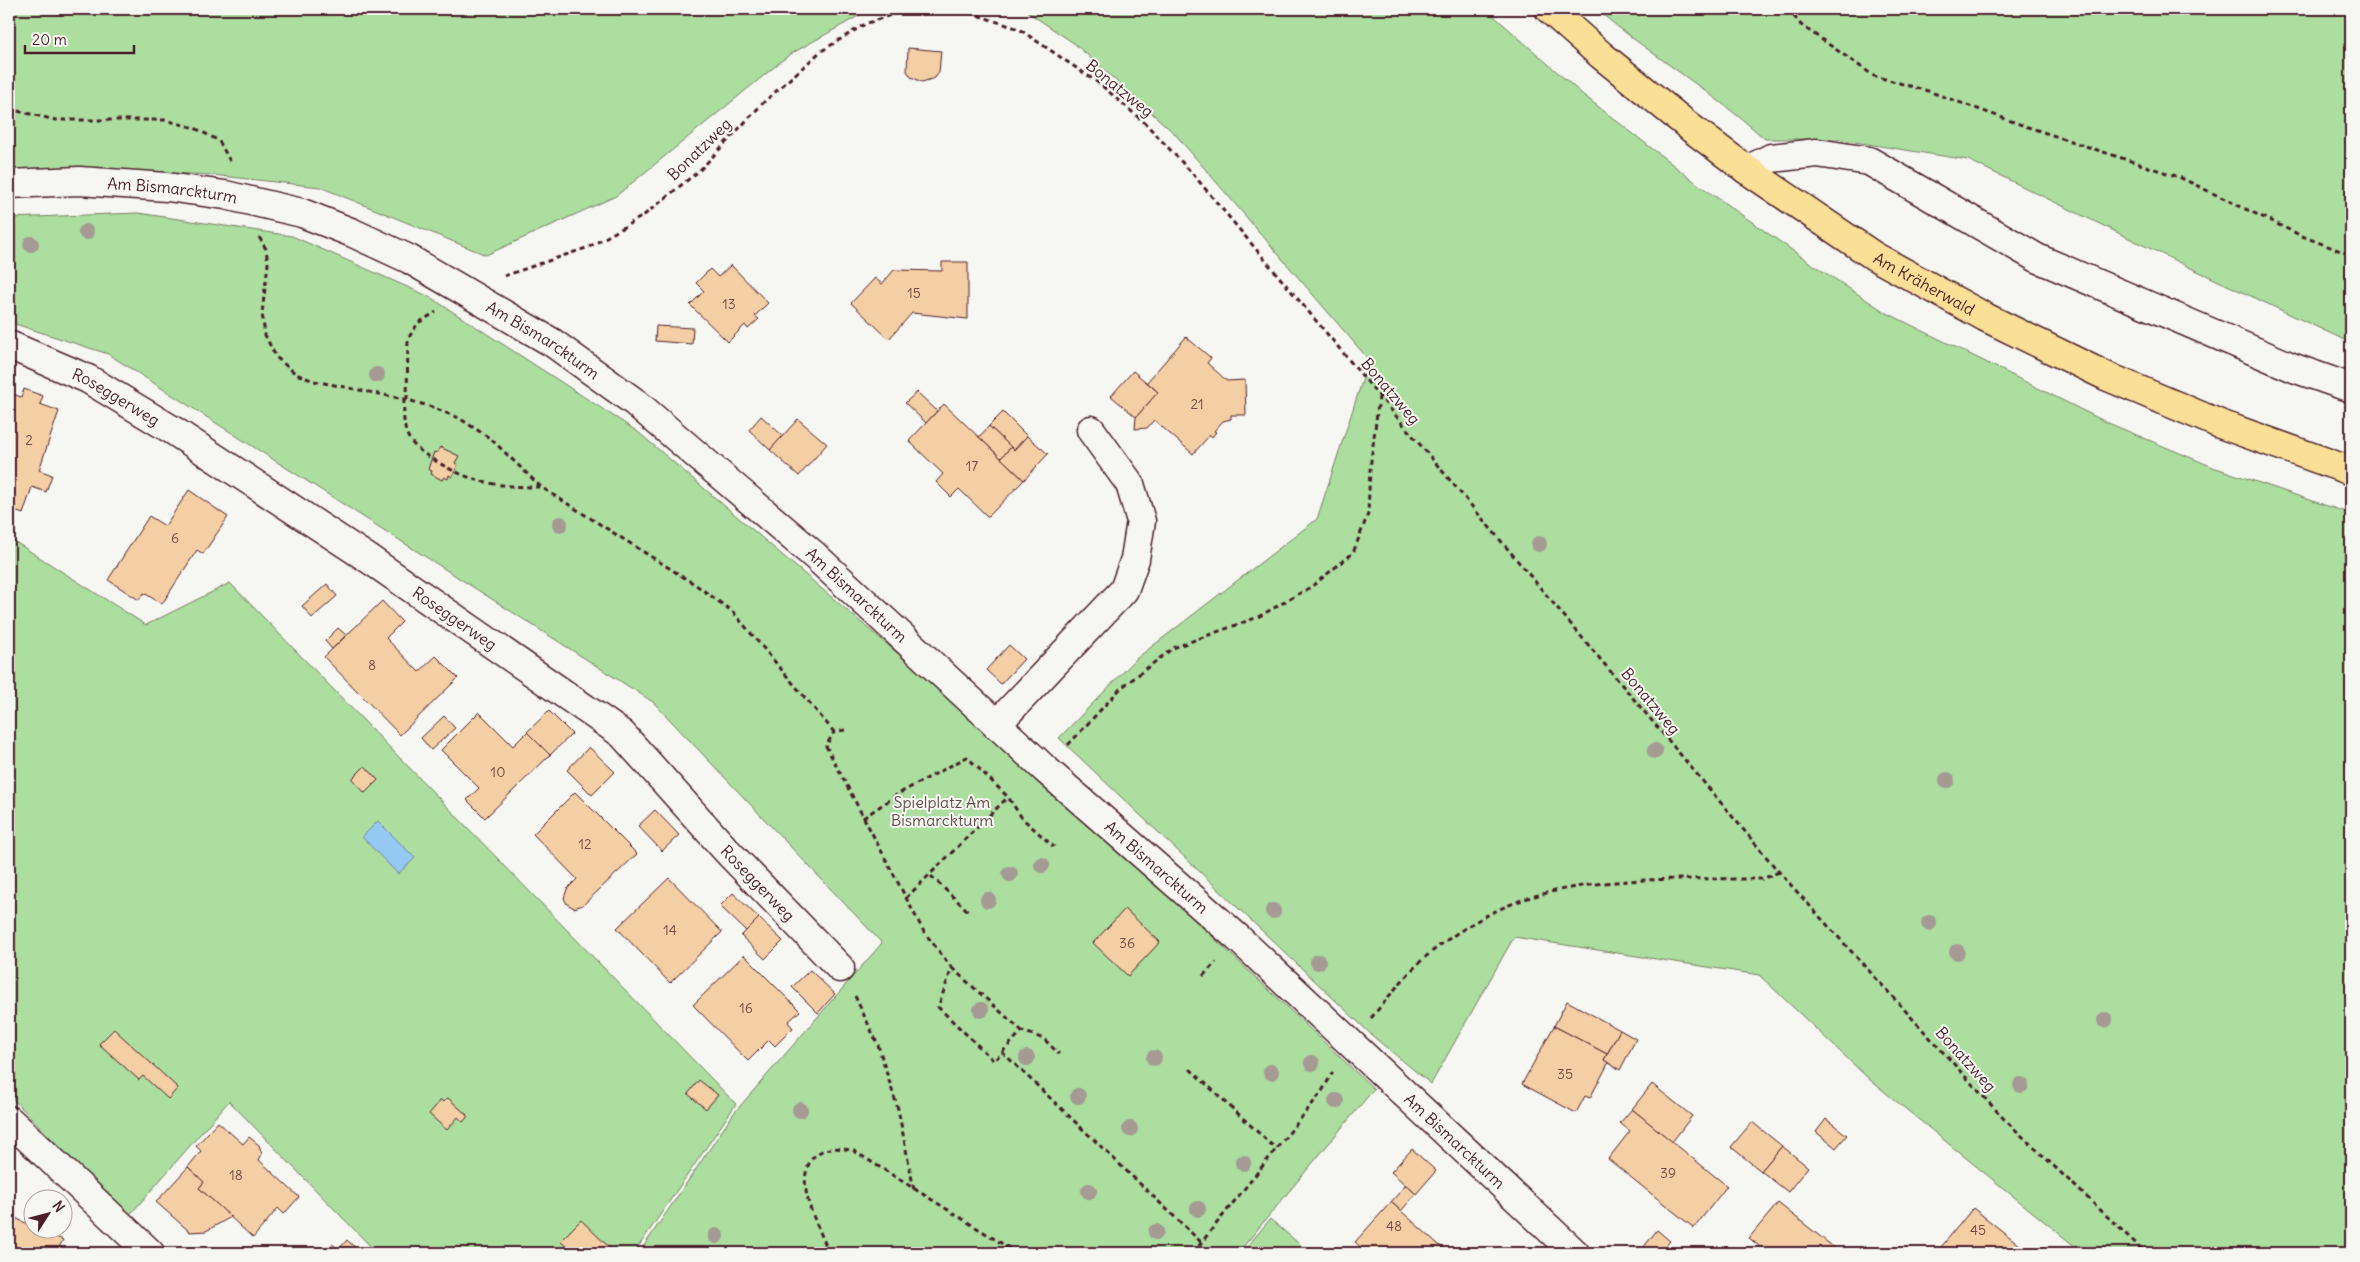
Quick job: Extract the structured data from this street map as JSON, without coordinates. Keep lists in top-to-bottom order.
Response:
{
  "streets": {
    "main road": ["Am Kräherwald"],
    "street": ["Am Bismarckturm", "Roseggerweg"],
    "path": ["Bonatzweg"]
  },
  "crossings": [
    ["Bonatzweg", "Am Bismarckturm"]
  ],
  "parks": ["Spielplatz Am Bismarckturm"],
  "house_numbers": [
    "15",
    "13",
    "21",
    "2",
    "17",
    "6",
    "8",
    "10",
    "12",
    "14",
    "36",
    "16",
    "35",
    "39",
    "18",
    "48",
    "45"
  ],
  "scale_bar": "20 m",
  "north": "top right"
}
